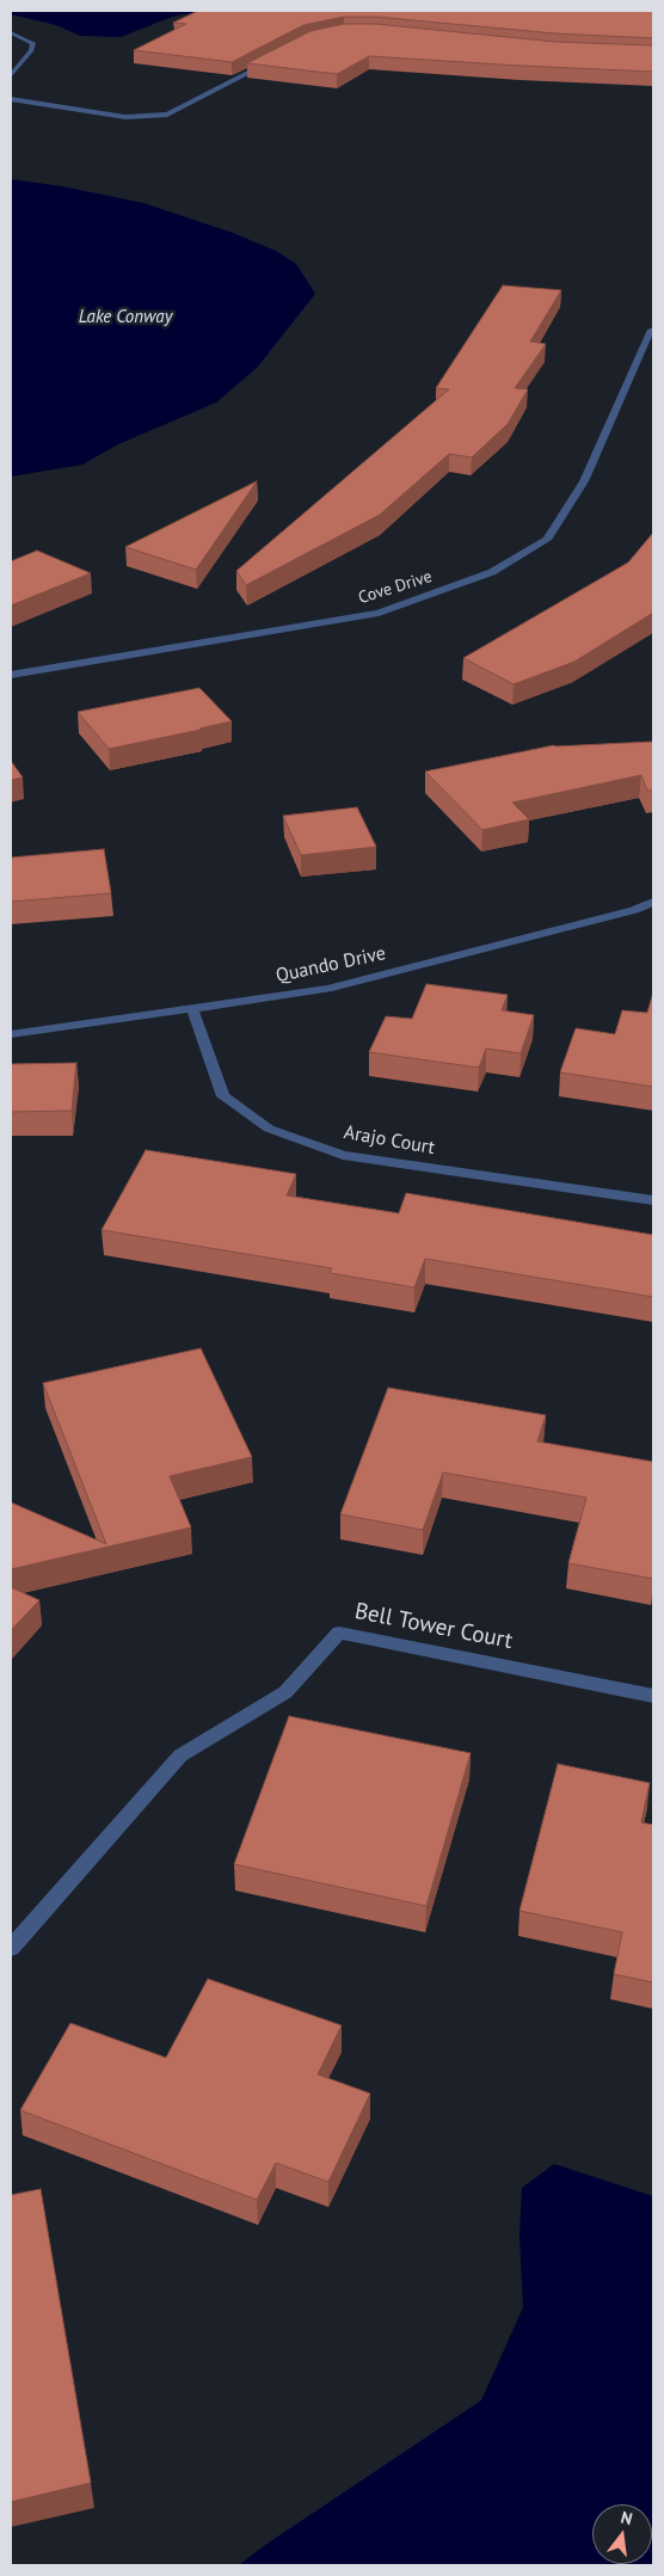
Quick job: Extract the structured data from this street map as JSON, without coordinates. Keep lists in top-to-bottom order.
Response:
{
  "streets": {
    "street": [
      "Cove Drive",
      "Quando Drive",
      "Arajo Court",
      "Bell Tower Court"
    ]
  },
  "crossings": [
    ["Quando Drive", "Arajo Court"]
  ],
  "water": ["Lake Conway"],
  "north": "top"
}
